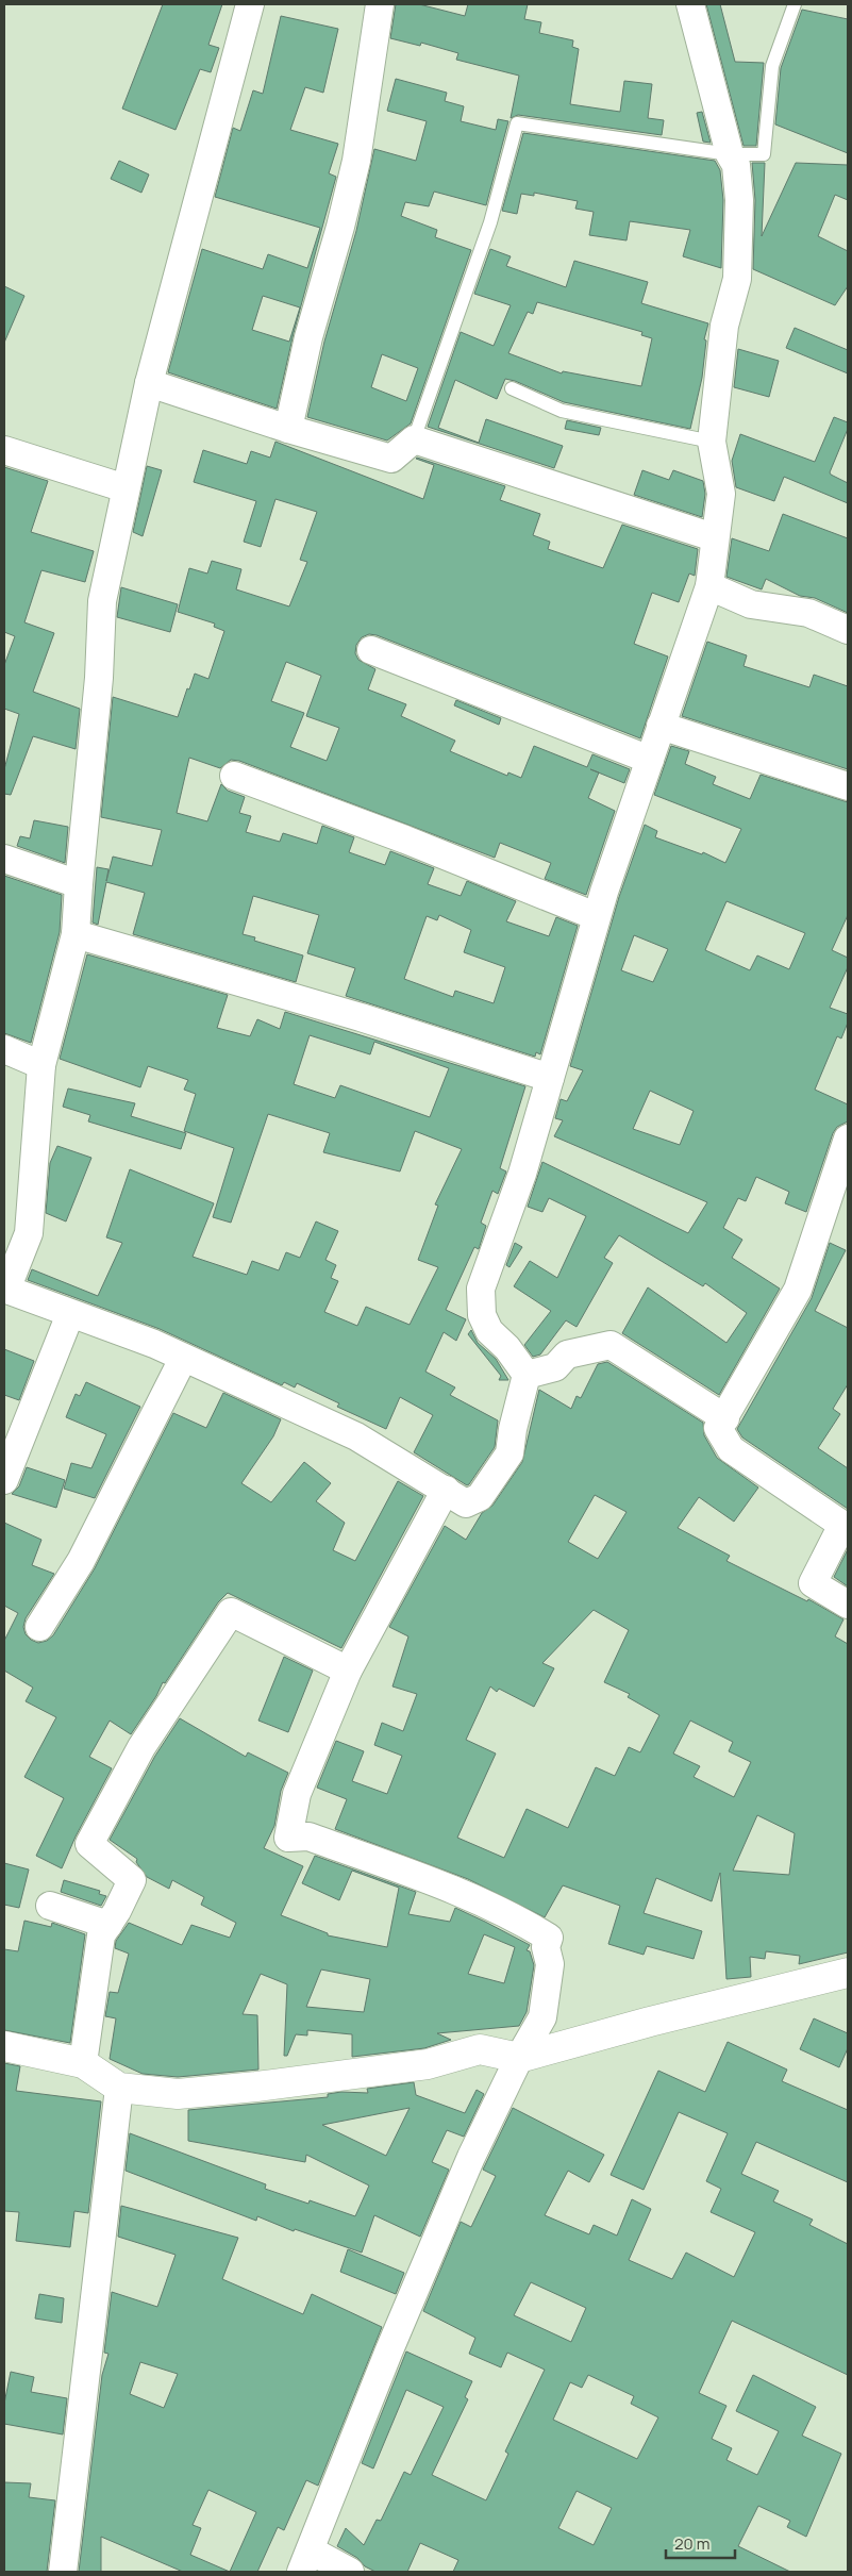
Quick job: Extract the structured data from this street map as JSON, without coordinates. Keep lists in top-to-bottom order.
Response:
{
  "scale_bar": "20 m"
}
